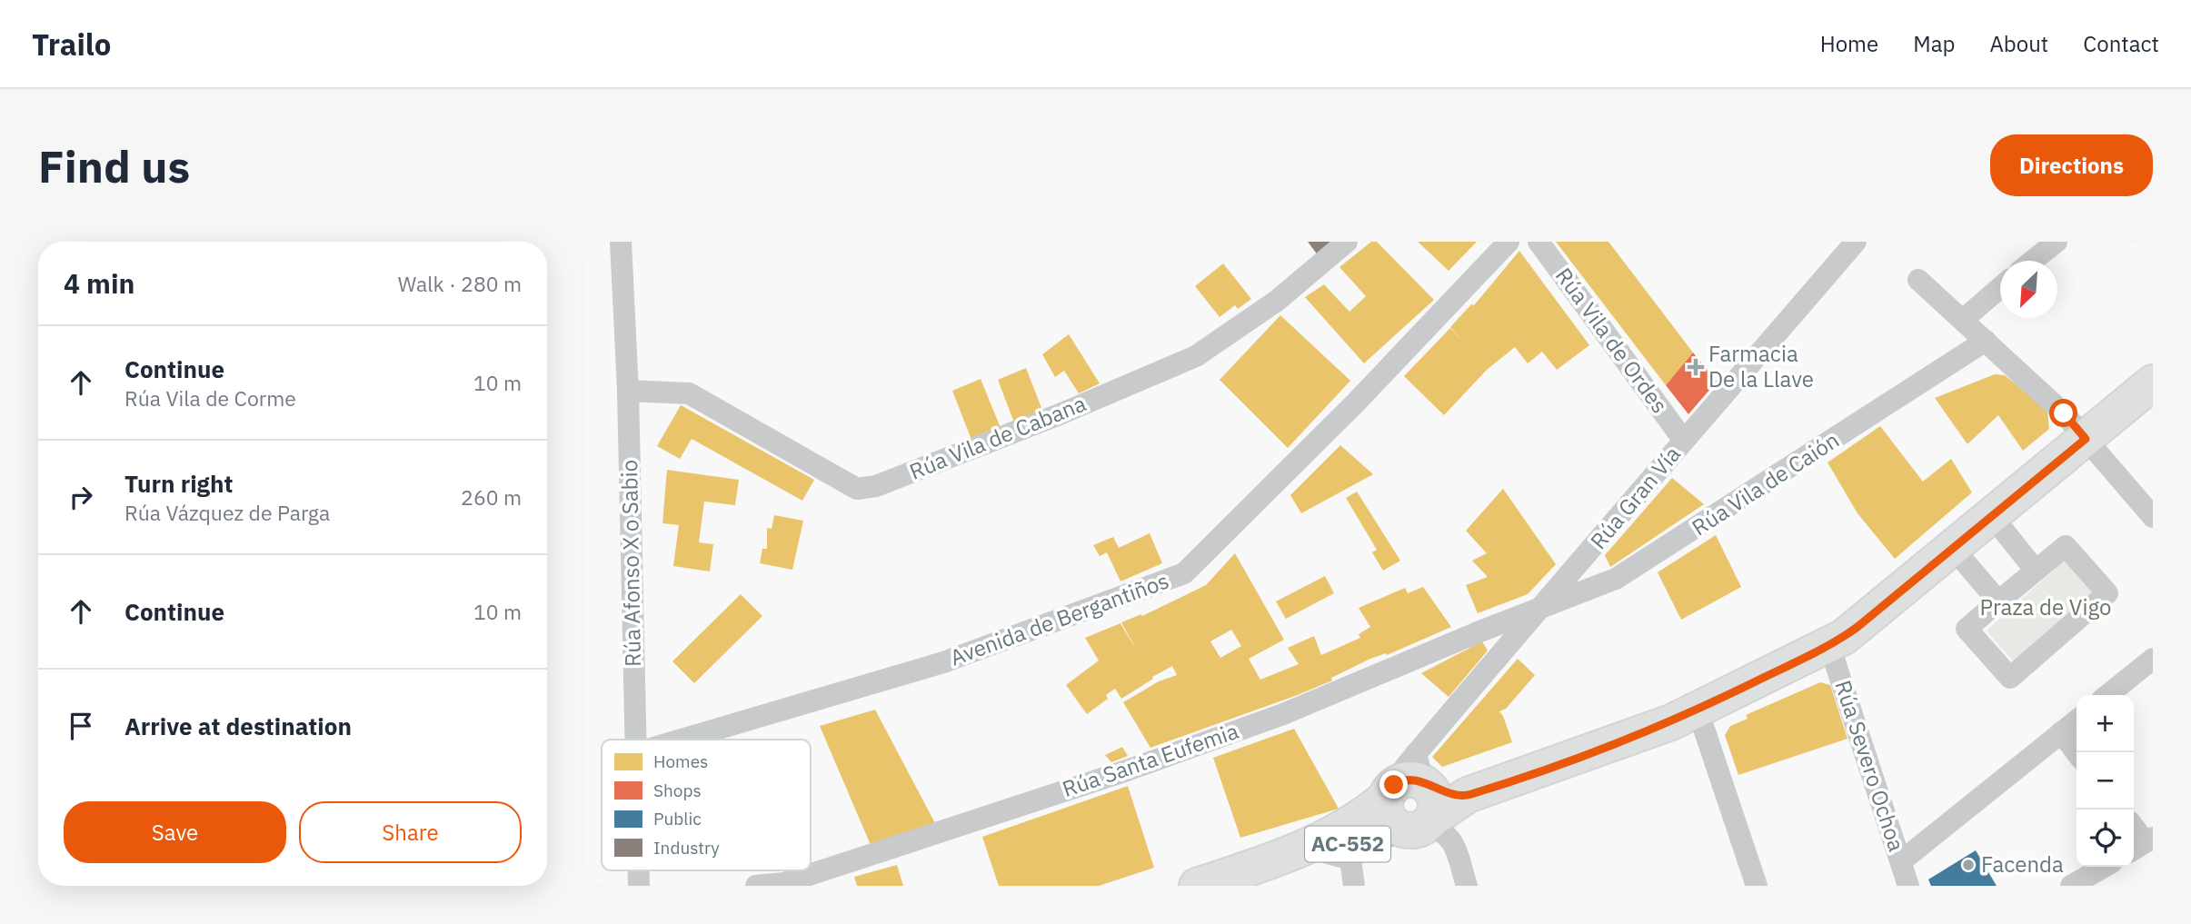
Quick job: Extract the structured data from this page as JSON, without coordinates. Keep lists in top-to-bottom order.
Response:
{
  "streets": {
    "main road": ["AC-552"],
    "street": [
      "Rúa Vila de Ordes",
      "Rúa Vila de Cabana",
      "Rúa Vila de Caión",
      "Rúa Gran Vía",
      "Rúa Afonso X o Sabio",
      "Avenida de Bergantiños",
      "Rúa Santa Eufemia",
      "Rúa Severo Ochoa"
    ]
  },
  "crossings": [
    ["Rúa Vila de Ordes", "Rúa Gran Vía"],
    ["Rúa Vila de Cabana", "Rúa Afonso X o Sabio"],
    ["Rúa Vila de Caión", "Rúa Gran Vía"],
    ["Rúa Vila de Caión", "Rúa Santa Eufemia"],
    ["Rúa Gran Vía", "Rúa Santa Eufemia"],
    ["Rúa Gran Vía", "AC-552"]
  ],
  "parks": ["Praza de Vigo"],
  "places": {
    "health": ["Farmacia De la Llave"],
    "other": ["Facenda"]
  },
  "legend": [
    "Homes",
    "Shops",
    "Public",
    "Industry"
  ],
  "north": "bottom left",
  "page": {
    "header": "Trailo",
    "nav": [
      "Home",
      "Map",
      "About",
      "Contact"
    ],
    "buttons": [
      "Directions",
      ["Save", "Share"]
    ],
    "title": "Find us",
    "heading": ["4 min", "Walk · 280 m"],
    "list": [
      ["Continue", "Rúa Vila de Corme", "10 m"],
      ["Turn right", "Rúa Vázquez de Parga", "260 m"],
      ["Continue", "10 m"],
      "Arrive at destination"
    ],
    "map_buttons": ["+", "−"]
  }
}
